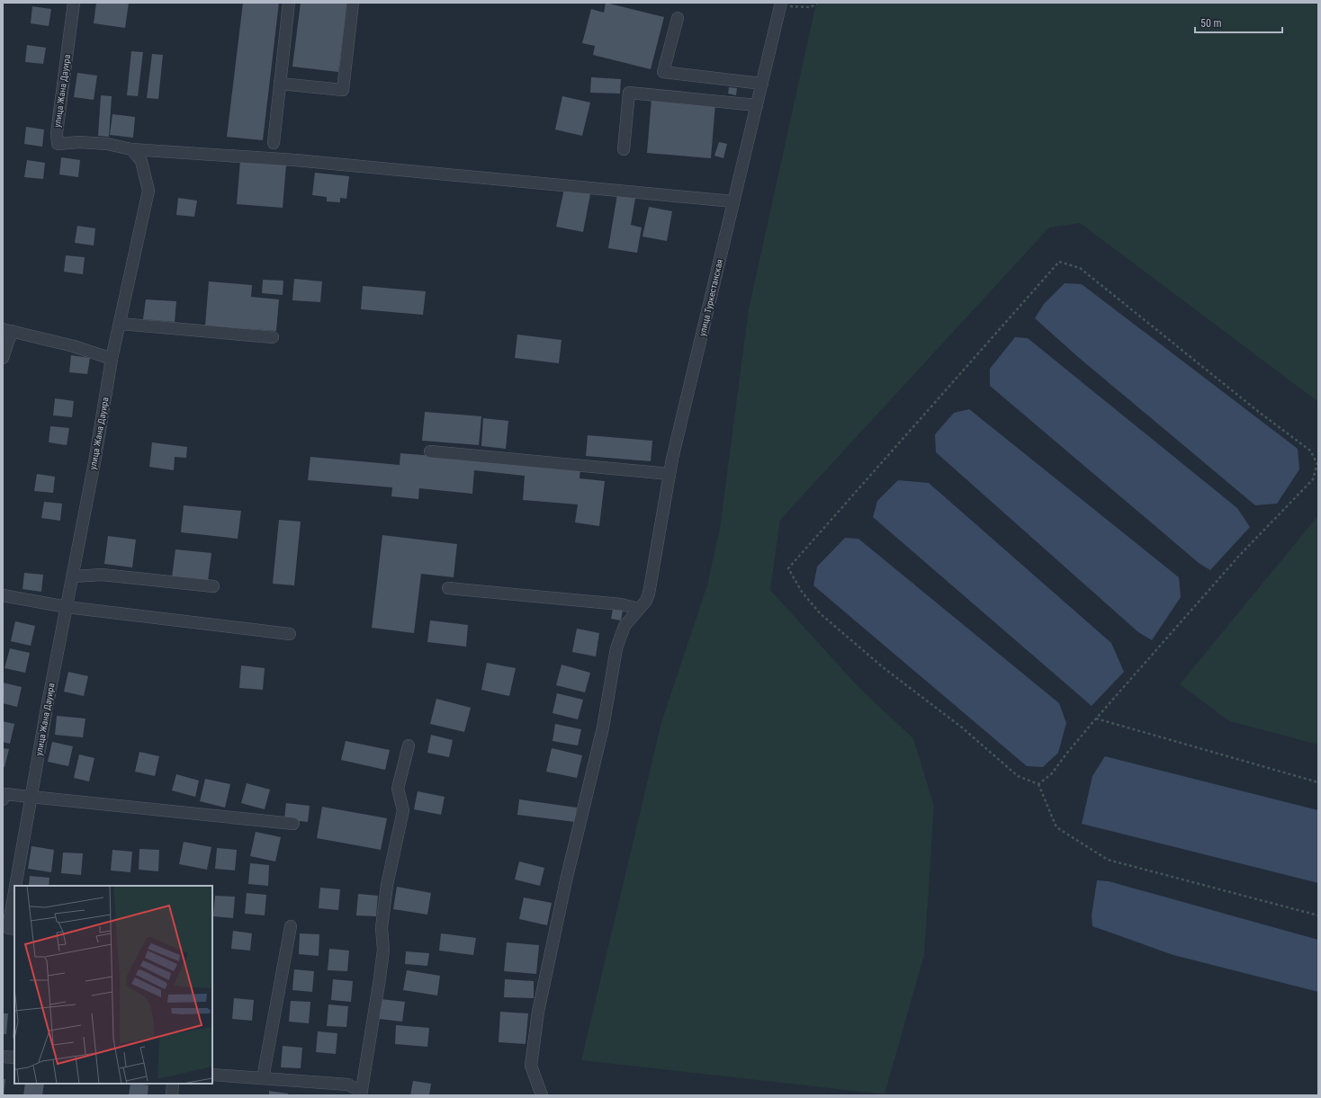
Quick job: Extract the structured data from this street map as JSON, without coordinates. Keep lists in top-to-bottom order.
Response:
{
  "streets": {
    "street": ["улица Жана Дауира", "улица Туркестанская"]
  },
  "scale_bar": "50 m"
}
